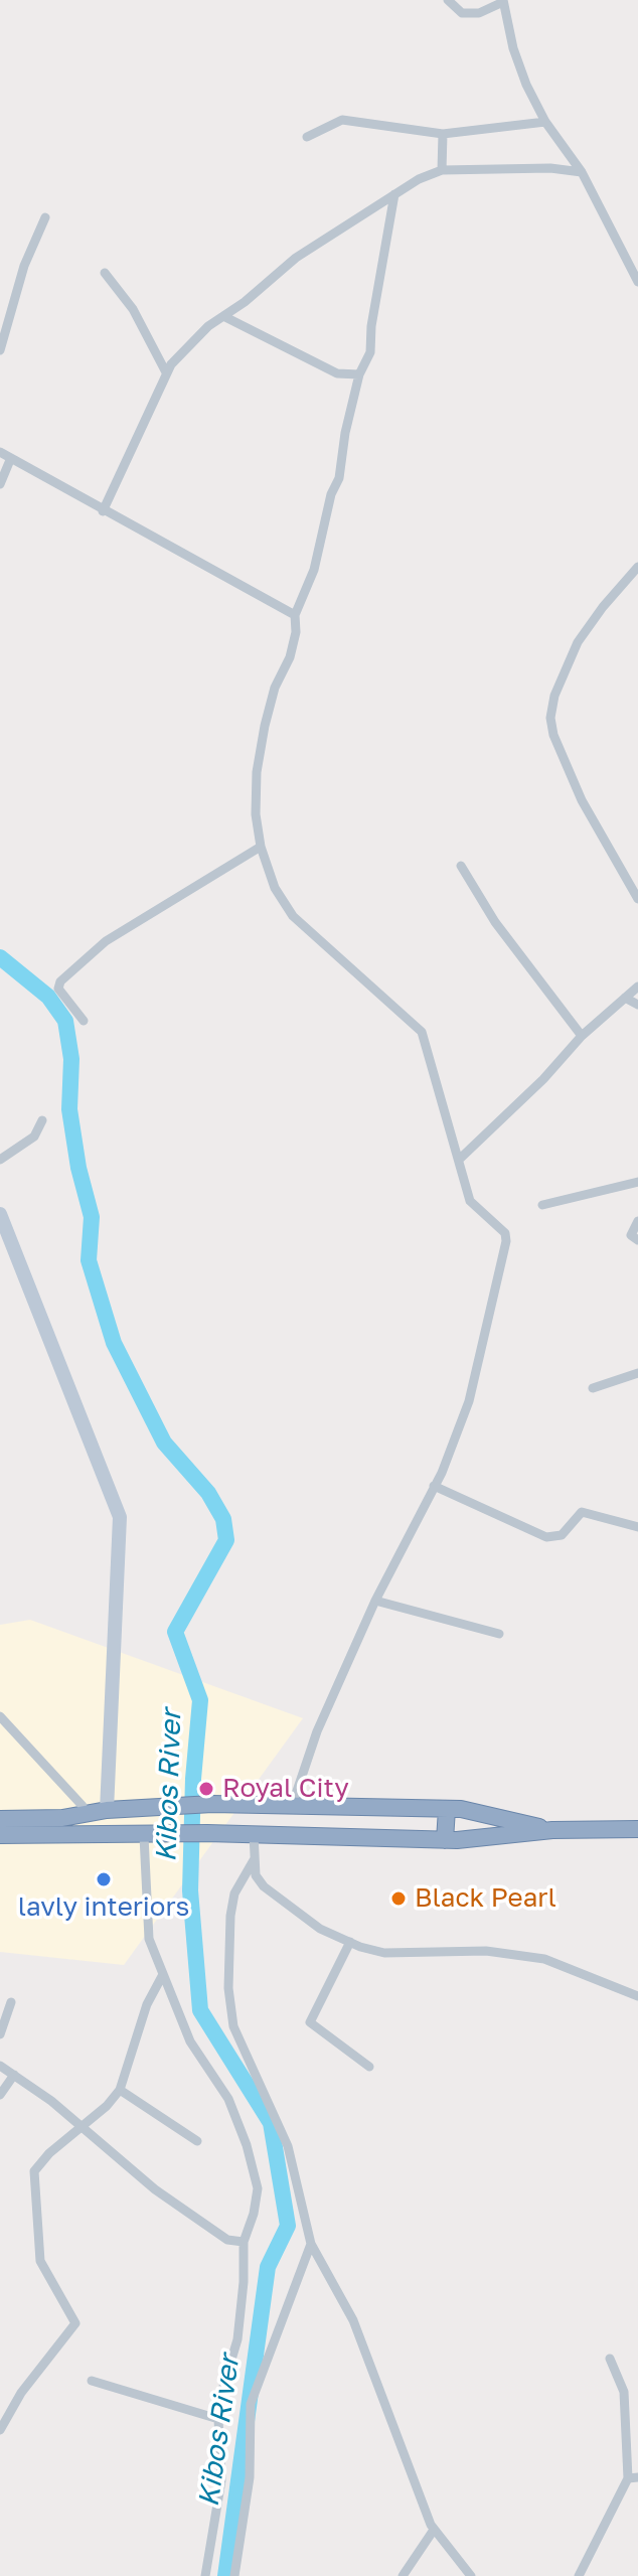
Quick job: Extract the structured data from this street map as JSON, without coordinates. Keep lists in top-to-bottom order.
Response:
{
  "water": ["Kibos River"],
  "places": ["Royal City", "lavly interiors", "Black Pearl"]
}
